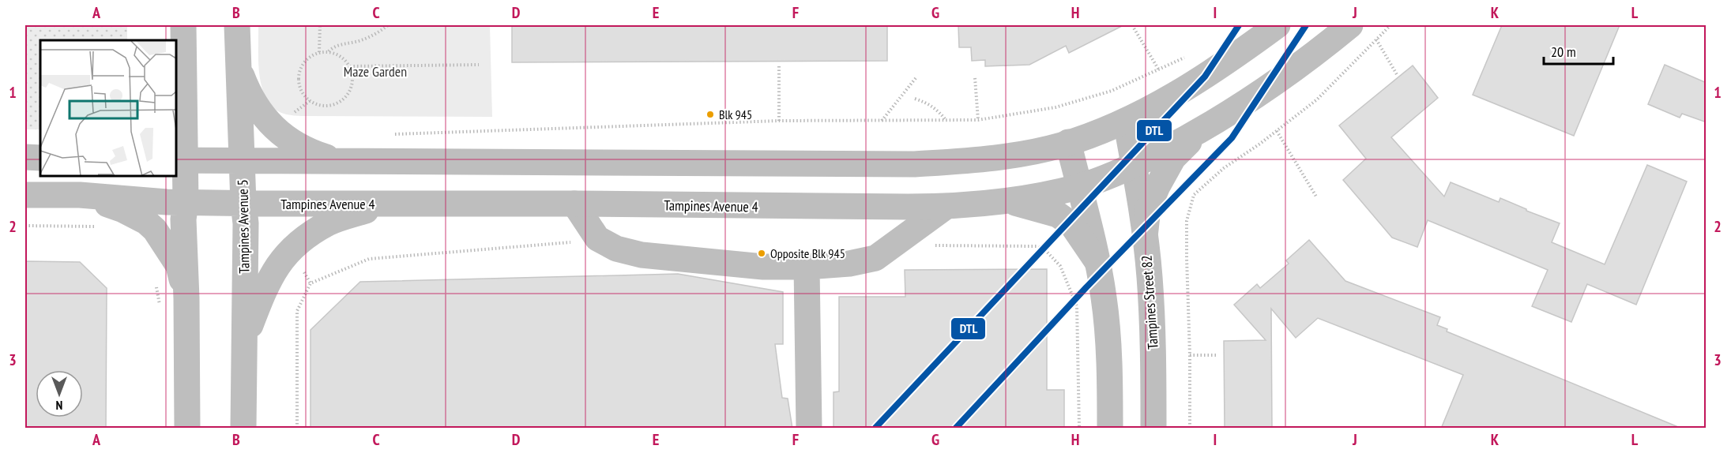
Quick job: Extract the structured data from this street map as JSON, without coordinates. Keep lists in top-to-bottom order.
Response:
{
  "streets": {
    "main road": ["Tampines Avenue 4", "Tampines Avenue 5", "Tampines Street 82"]
  },
  "crossings": [
    ["Tampines Avenue 4", "Tampines Avenue 5"],
    ["Tampines Avenue 4", "Tampines Street 82"]
  ],
  "parks": ["Maze Garden"],
  "places": ["Blk 945", "Opposite Blk 945"],
  "lines": ["transit line DTL"],
  "scale_bar": "20 m",
  "north": "bottom",
  "grid": {
    "columns": [
      "A",
      "B",
      "C",
      "D",
      "E",
      "F",
      "G",
      "H",
      "I",
      "J",
      "K",
      "L"
    ],
    "rows": ["1", "2", "3"]
  }
}
